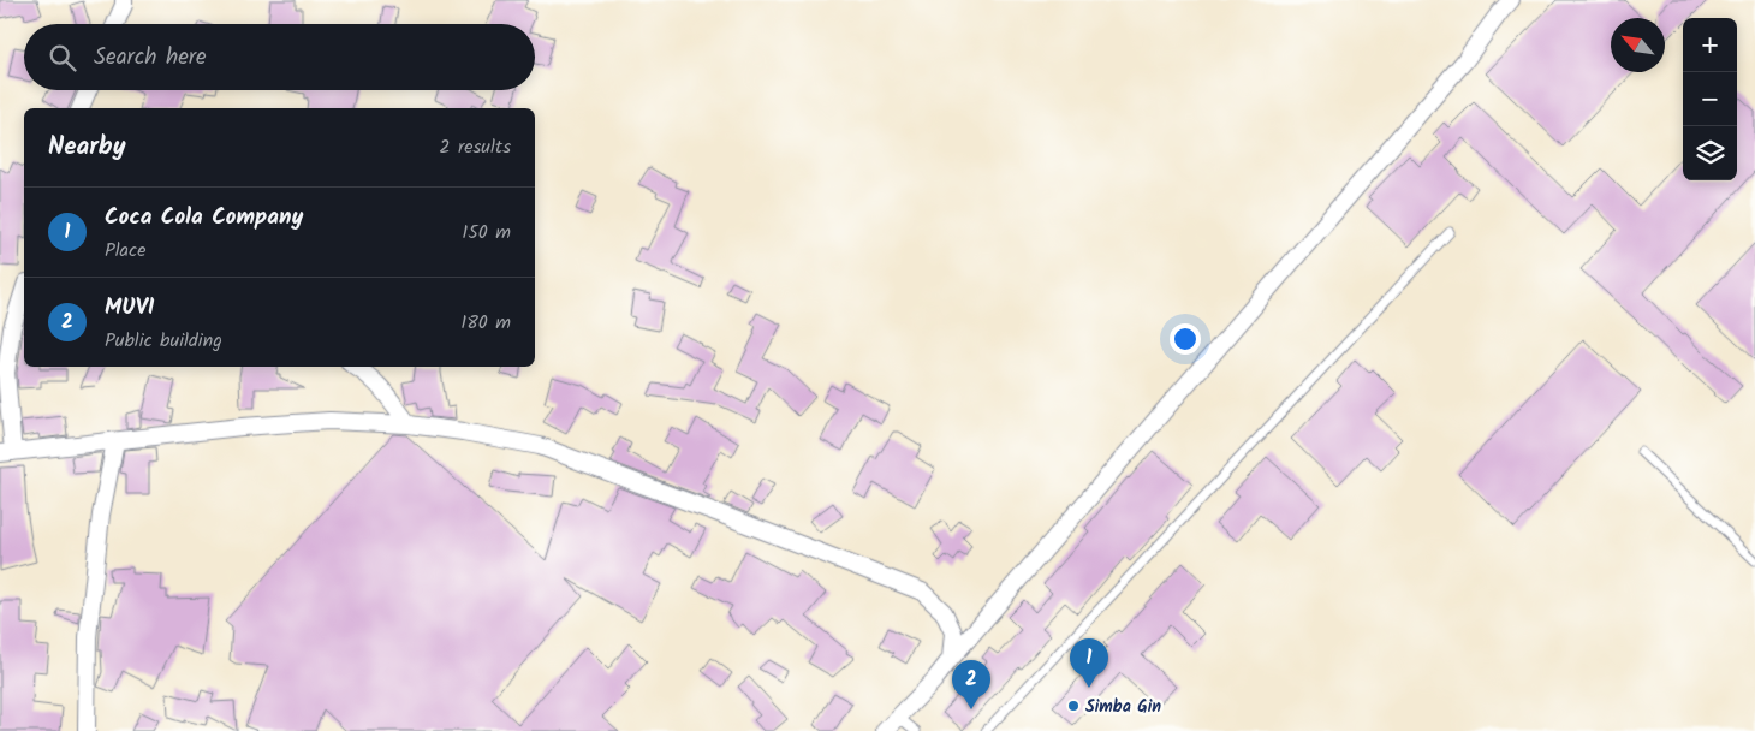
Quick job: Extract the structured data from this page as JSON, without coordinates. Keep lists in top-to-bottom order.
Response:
{
  "places": ["Simba Gin"],
  "north": "top left",
  "page": {
    "map_buttons": ["+", "−"],
    "search": "Search here",
    "heading": ["Nearby", "2 results"],
    "list": [
      {
        "mark": "1",
        "name": "Coca Cola Company",
        "note": "Place",
        "value": "150 m"
      },
      {
        "mark": "2",
        "name": "MUVI",
        "note": "Public building",
        "value": "180 m"
      }
    ],
    "pins": ["1", "2"]
  }
}
